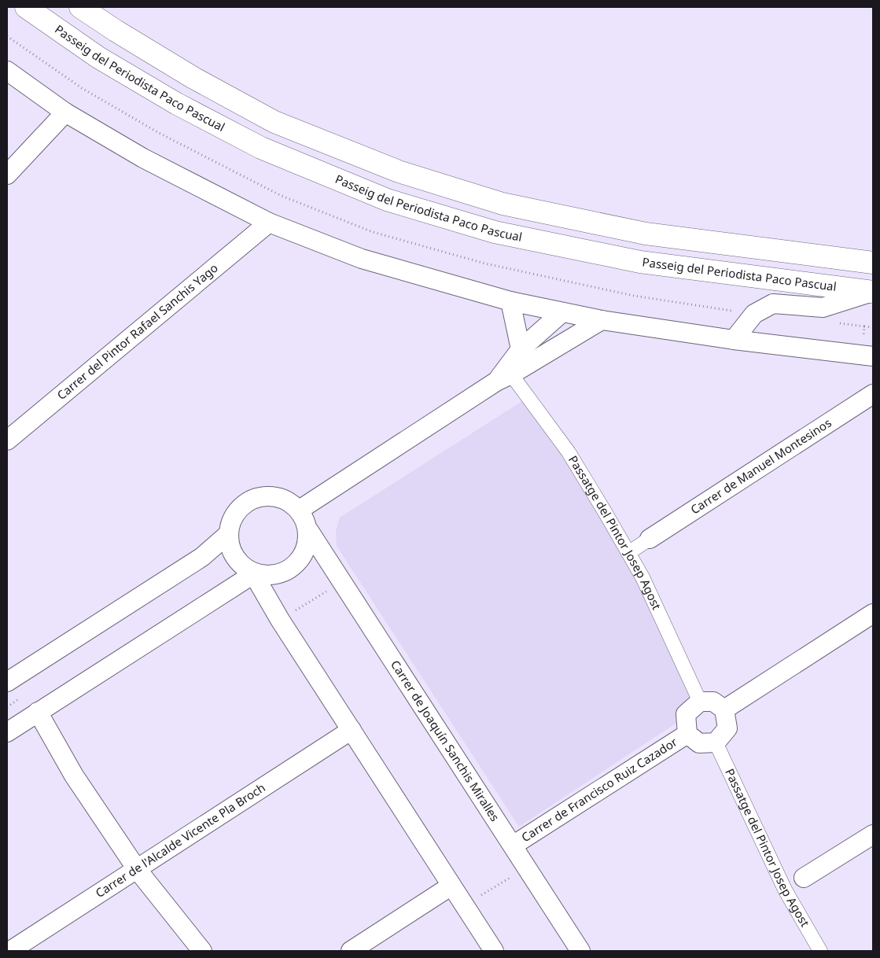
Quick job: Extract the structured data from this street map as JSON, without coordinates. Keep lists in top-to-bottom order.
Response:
{
  "streets": {
    "street": [
      "Passeig del Periodista Paco Pascual",
      "Carrer del Pintor Rafael Sanchis Yago",
      "Carrer de Manuel Montesinos",
      "Passatge del Pintor Josep Agost",
      "Carrer de Joaquín Sanchis Miralles",
      "Carrer de Francisco Ruiz Cazador",
      "Carrer de l'Alcalde Vicente Pla Broch"
    ]
  },
  "crossings": [
    ["Passatge del Pintor Josep Agost", "Carrer de Francisco Ruiz Cazador"],
    ["Carrer de Joaquín Sanchis Miralles", "Carrer de Francisco Ruiz Cazador"]
  ]
}
